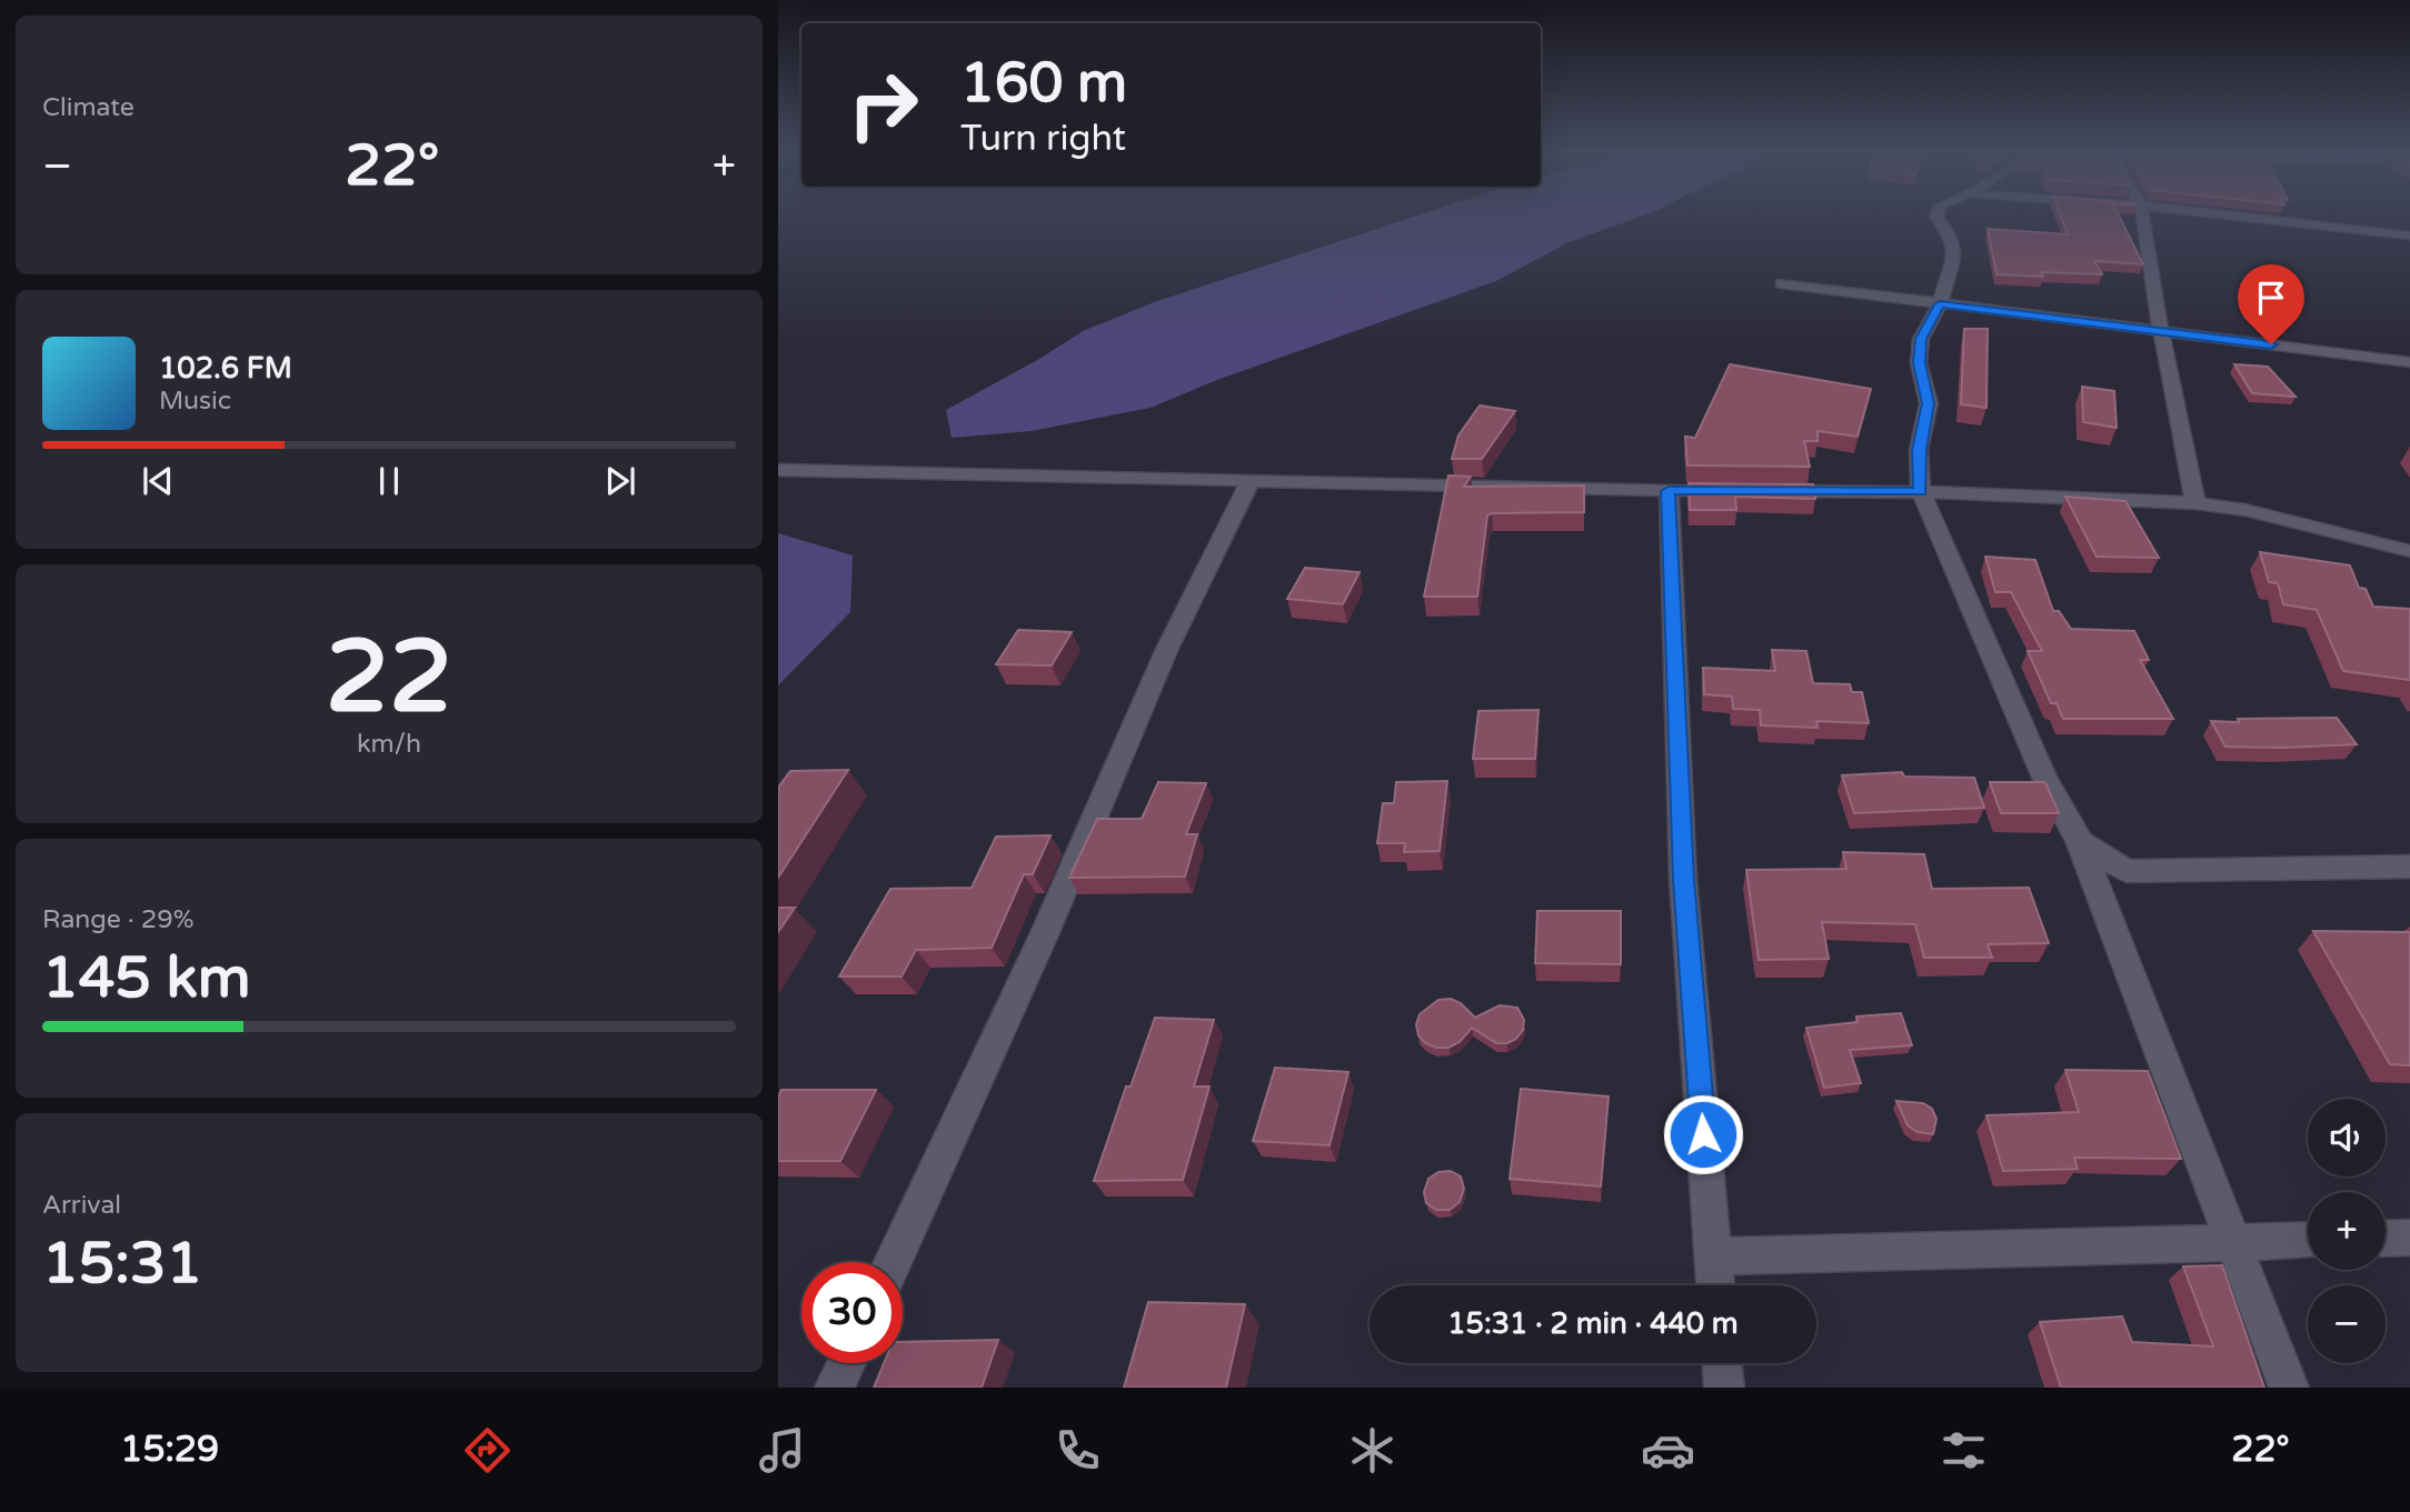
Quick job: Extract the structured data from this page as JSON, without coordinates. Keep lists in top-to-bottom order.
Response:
{
  "page": {
    "tile": [
      "Climate",
      ["22", "km/h"],
      ["Range · 29%", "145 km"],
      ["Arrival", "15:31"]
    ],
    "turn": ["160 m", "Turn right"],
    "heat": ["−", "22°", "+"],
    "song": ["102.6 FM", "Music"],
    "map_buttons": ["+", "−"],
    "limit": "30",
    "trip": "15:31 · 2 min · 440 m",
    "tabs": ["15:29", "22°"]
  }
}
